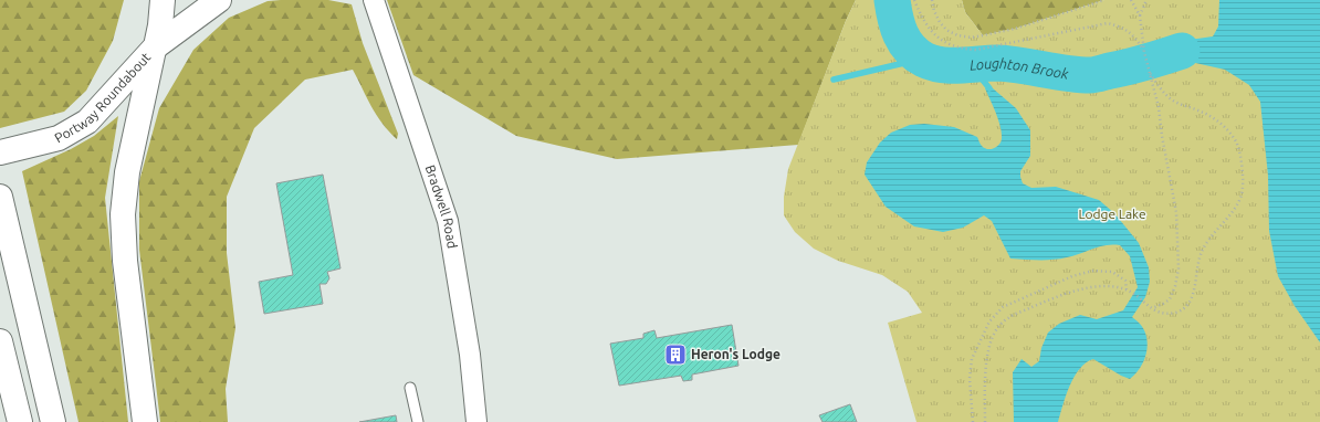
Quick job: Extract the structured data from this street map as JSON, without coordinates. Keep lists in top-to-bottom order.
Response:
{
  "streets": {
    "main road": ["Portway Roundabout"],
    "street": ["Bradwell Road"]
  },
  "water": ["Loughton Brook"],
  "parks": ["Lodge Lake"],
  "places": {
    "building": ["Heron's Lodge"]
  }
}
